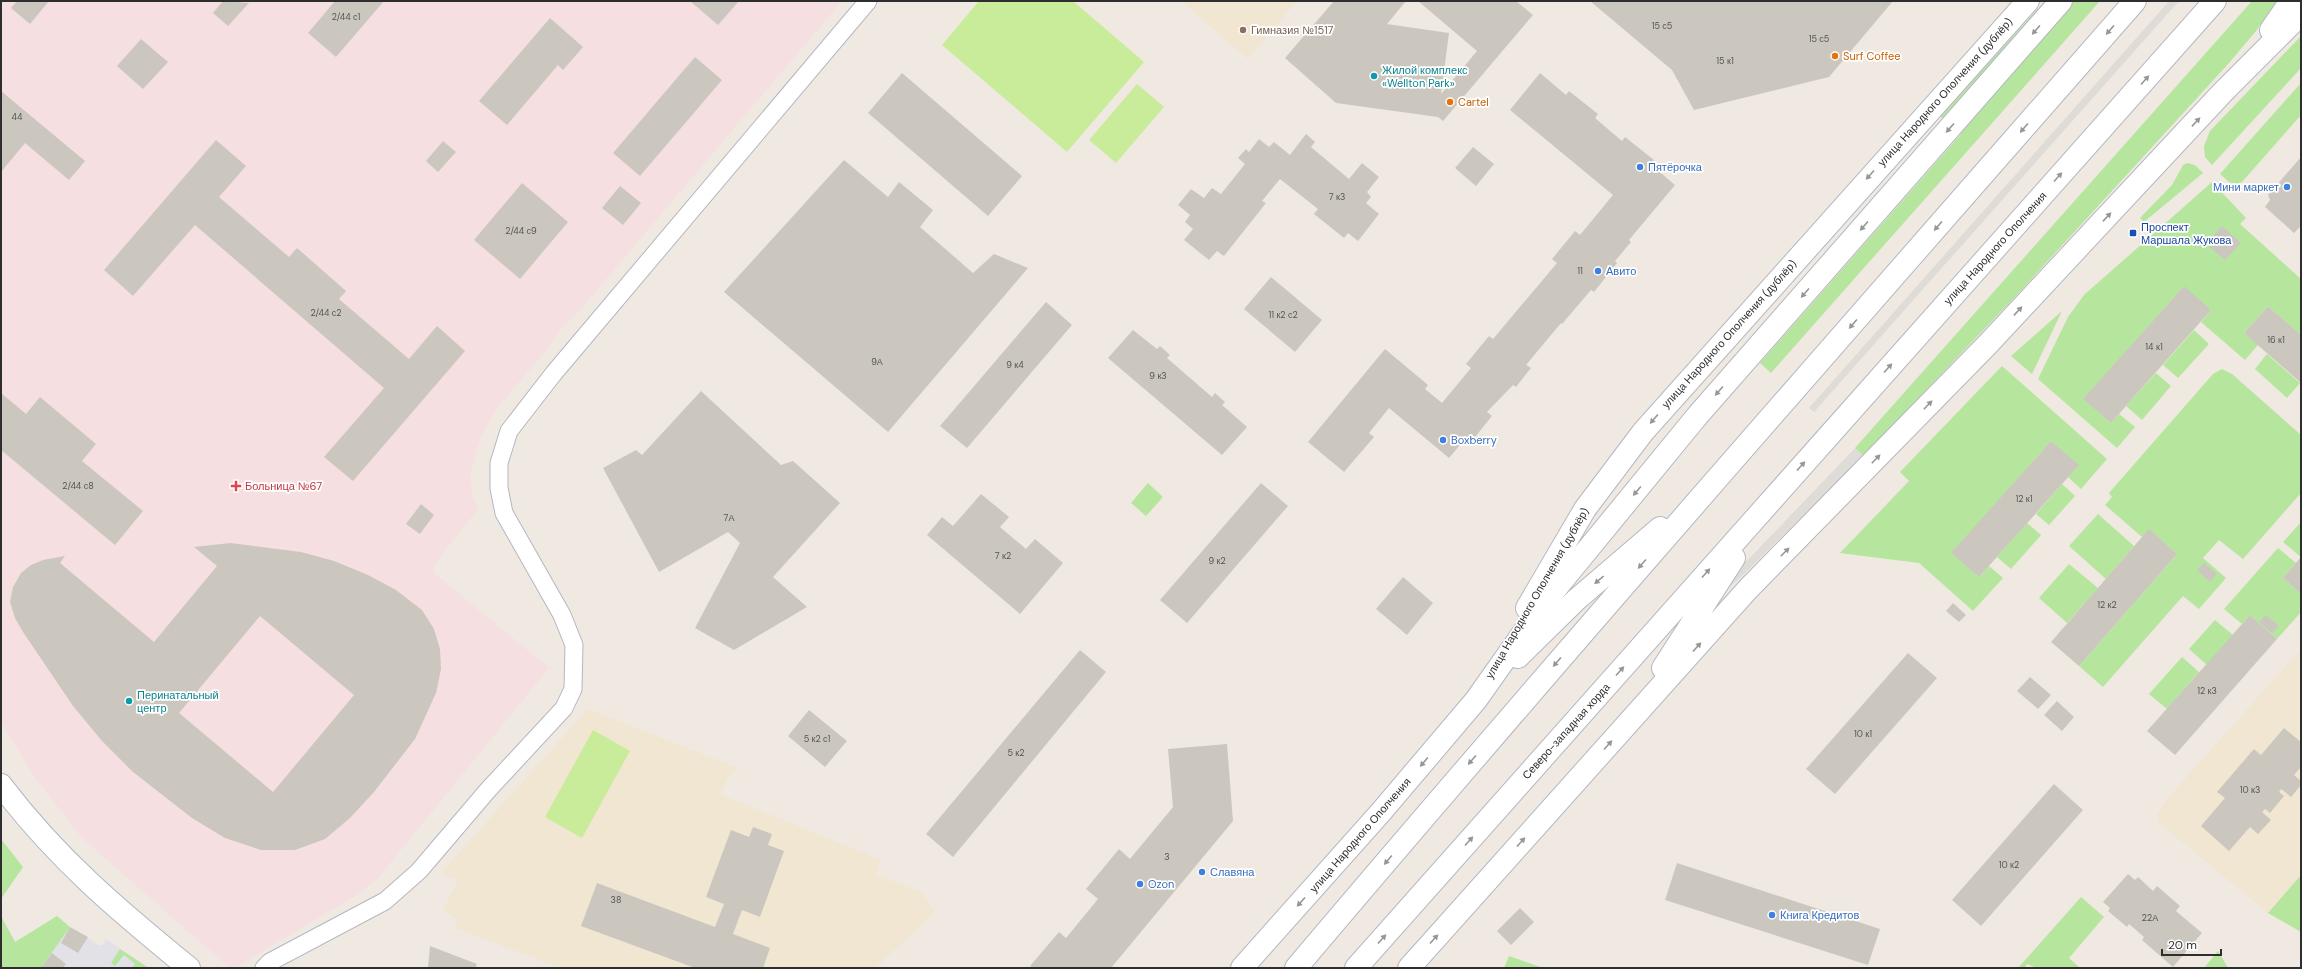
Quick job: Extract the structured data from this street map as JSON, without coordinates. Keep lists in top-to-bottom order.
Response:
{
  "streets": {
    "main road": ["улица Народного Ополчения (дублёр)", "улица Народного Ополчения", "Северо-западная хорда"]
  },
  "crossings": [
    ["улица Народного Ополчения (дублёр)", "улица Народного Ополчения"],
    ["улица Народного Ополчения", "Северо-западная хорда"]
  ],
  "places": {
    "other": [
      "Гимназия №1517",
      "Surf Coffee",
      "Жилой комплекс «Wellton Park»",
      "Cartel",
      "Пятёрочка",
      "Мини маркет",
      "Авито",
      "Boxberry",
      "Перинатальный центр",
      "Славяна",
      "Ozon",
      "Книга Кредитов"
    ],
    "transit": ["Проспект Маршала Жукова"],
    "health": ["Больница №67"]
  },
  "house_numbers": [
    "2/44 с1",
    "15 с5",
    "15 с5",
    "15 к1",
    "44",
    "7 к3",
    "2/44 с9",
    "11",
    "2/44 с2",
    "11 к2 с2",
    "16 к1",
    "14 к1",
    "9А",
    "9 к4",
    "9 к3",
    "2/44 с8",
    "12 к1",
    "7А",
    "7 к2",
    "9 к2",
    "12 к2",
    "12 к3",
    "10 к1",
    "5 к2 с1",
    "5 к2",
    "10 к3",
    "3",
    "10 к2",
    "38",
    "22А"
  ],
  "scale_bar": "20 m"
}
